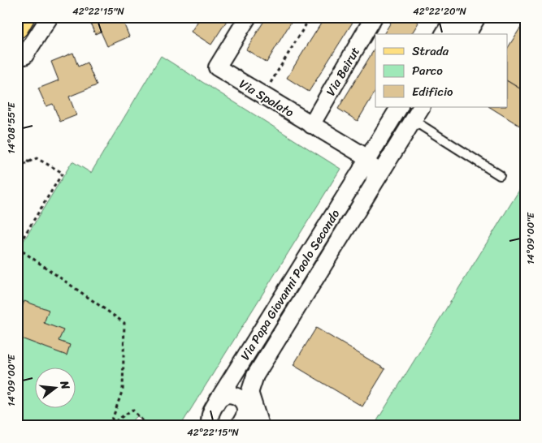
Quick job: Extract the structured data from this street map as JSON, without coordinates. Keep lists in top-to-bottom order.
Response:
{
  "streets": {
    "street": ["Via Beirut", "Via Spalato", "Via Papa Giovanni Paolo Secondo"]
  },
  "crossings": [
    ["Via Beirut", "Via Spalato"],
    ["Via Spalato", "Via Papa Giovanni Paolo Secondo"]
  ],
  "legend": ["Strada", "Parco", "Edificio"],
  "north": "right",
  "coordinates": [
    "42°22'15\"N",
    "42°22'20\"N",
    "14°08'55\"E",
    "14°09'00\"E"
  ]
}
